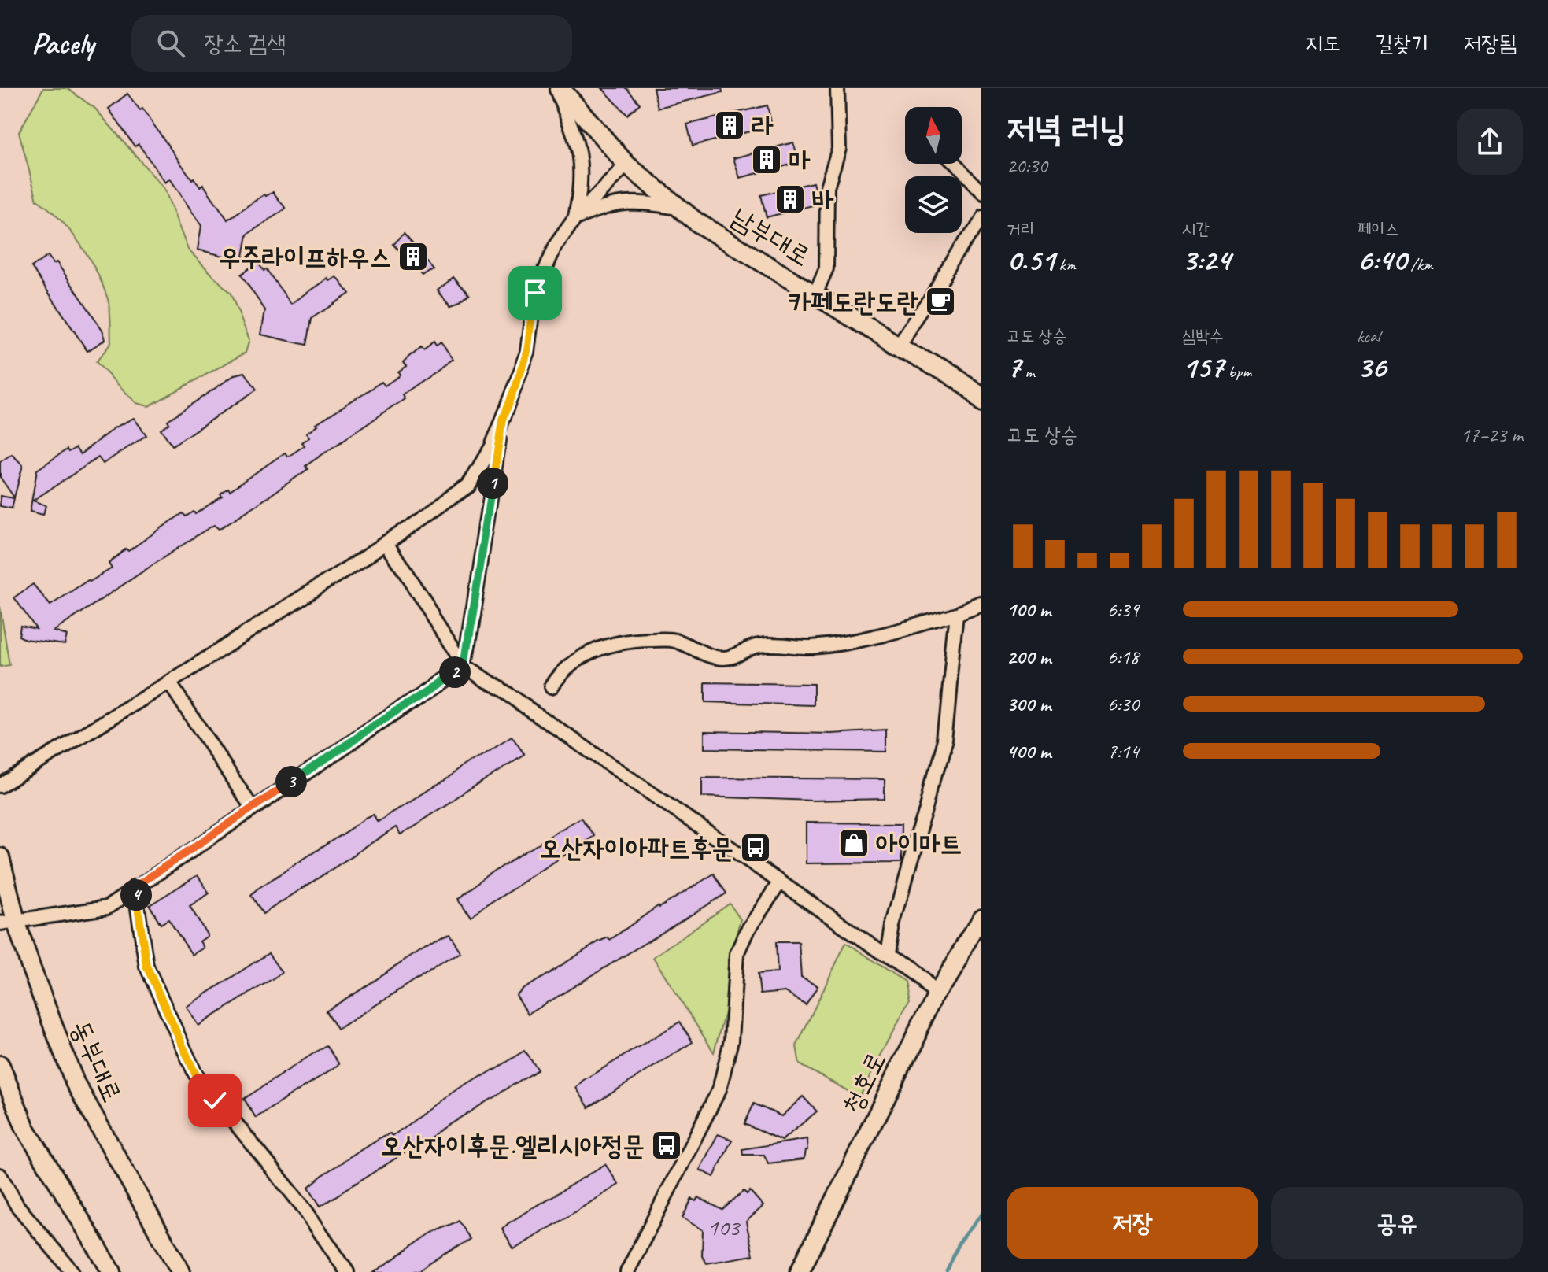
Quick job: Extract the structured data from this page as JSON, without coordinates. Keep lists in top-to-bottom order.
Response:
{
  "streets": {
    "main road": ["남부대로", "동부대로", "청호로"]
  },
  "places": {
    "building": [
      "라",
      "마",
      "바",
      "우주라이프하우스"
    ],
    "cafe": ["카페도란도란"],
    "shop": ["아이마트"],
    "bus stop": ["오산자이아파트후문", "오산자이후문.엘리시아정문"]
  },
  "house_numbers": ["103"],
  "north": "top",
  "page": {
    "header": "Pacely",
    "search": "장소 검색",
    "nav": ["지도", "길찾기", "저장됨"],
    "heading": ["저녁 러닝", "20:30"],
    "stats": [
      ["거리", "0.51 km"],
      ["시간", "3:24"],
      ["페이스", "6:40 /km"],
      ["고도 상승", "7 m"],
      ["심박수", "157 bpm"],
      ["kcal", "36"]
    ],
    "chart": ["고도 상승", "17–23 m"],
    "pins": [
      "1",
      "2",
      "3",
      "4"
    ],
    "list": [
      {
        "name": "100 m",
        "note": "6:39"
      },
      {
        "name": "200 m",
        "note": "6:18"
      },
      {
        "name": "300 m",
        "note": "6:30"
      },
      {
        "name": "400 m",
        "note": "7:14"
      }
    ],
    "buttons": ["저장", "공유"]
  }
}
